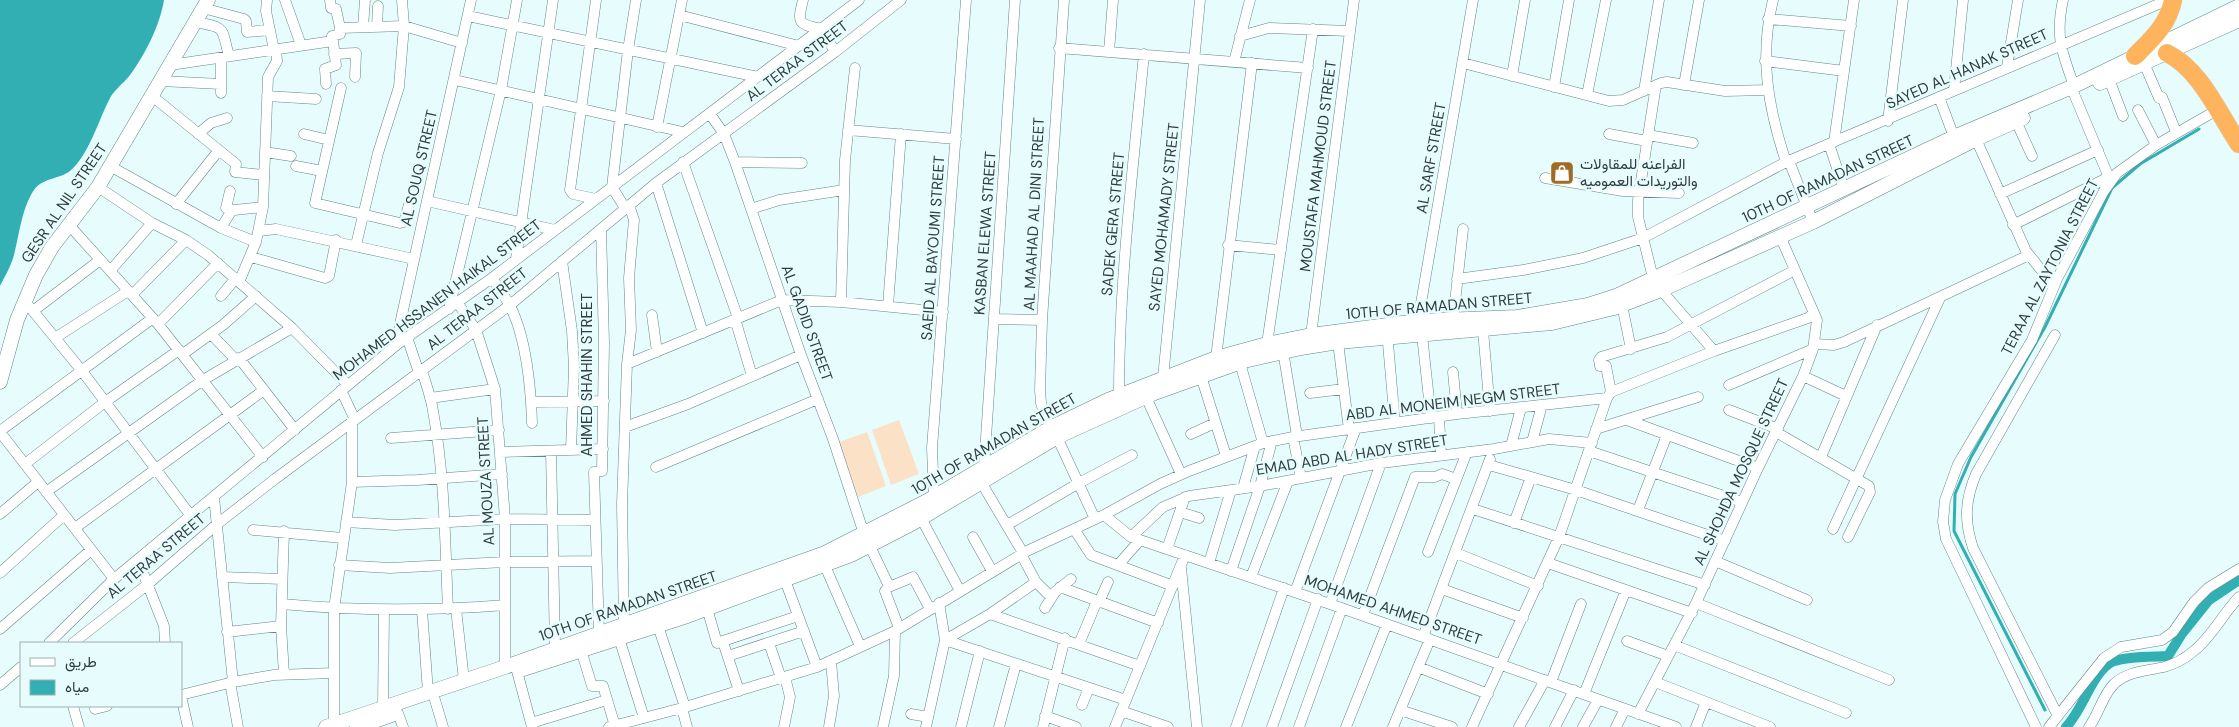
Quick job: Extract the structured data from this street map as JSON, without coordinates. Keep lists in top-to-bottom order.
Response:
{
  "streets": {
    "main road": ["10TH OF RAMADAN STREET", "GESR AL NIL STREET"],
    "street": [
      "AL TERAA STREET",
      "SAYED AL HANAK STREET",
      "AL SARF STREET",
      "MOUSTAFA MAHMOUD STREET",
      "AL SOUQ STREET",
      "AL MAAHAD AL DINI STREET",
      "SAYED MOHAMADY STREET",
      "SADEK GERA STREET",
      "KASBAN ELEWA STREET",
      "SAEID AL BAYOUMI STREET",
      "TERAA AL ZAYTONIA STREET",
      "MOHAMED HSSANEN HAIKAL STREET",
      "AL GADID STREET",
      "AHMED SHAHIN STREET",
      "ABD AL MONEIM NEGM STREET",
      "EMAD ABD AL HADY STREET",
      "AL SHOHDA MOSQUE STREET",
      "AL MOUZA STREET",
      "MOHAMED AHMED STREET"
    ]
  },
  "crossings": [
    ["AL TERAA STREET", "AL GADID STREET"],
    ["AL TERAA STREET", "AHMED SHAHIN STREET"],
    ["AL TERAA STREET", "AL MOUZA STREET"],
    ["AL SARF STREET", "10TH OF RAMADAN STREET"],
    ["AL SARF STREET", "ABD AL MONEIM NEGM STREET"],
    ["AL SARF STREET", "EMAD ABD AL HADY STREET"],
    ["MOUSTAFA MAHMOUD STREET", "10TH OF RAMADAN STREET"],
    ["AL SOUQ STREET", "MOHAMED HSSANEN HAIKAL STREET"],
    ["10TH OF RAMADAN STREET", "AL MAAHAD AL DINI STREET"],
    ["10TH OF RAMADAN STREET", "SAYED MOHAMADY STREET"],
    ["10TH OF RAMADAN STREET", "SADEK GERA STREET"],
    ["10TH OF RAMADAN STREET", "KASBAN ELEWA STREET"],
    ["10TH OF RAMADAN STREET", "SAEID AL BAYOUMI STREET"],
    ["10TH OF RAMADAN STREET", "AL GADID STREET"],
    ["10TH OF RAMADAN STREET", "AHMED SHAHIN STREET"],
    ["10TH OF RAMADAN STREET", "AL SHOHDA MOSQUE STREET"],
    ["10TH OF RAMADAN STREET", "AL MOUZA STREET"],
    ["10TH OF RAMADAN STREET", "MOHAMED AHMED STREET"],
    ["AL MAAHAD AL DINI STREET", "MOHAMED AHMED STREET"],
    ["MOHAMED HSSANEN HAIKAL STREET", "AL GADID STREET"],
    ["MOHAMED HSSANEN HAIKAL STREET", "AL MOUZA STREET"],
    ["AL GADID STREET", "ABD AL MONEIM NEGM STREET"],
    ["ABD AL MONEIM NEGM STREET", "AL SHOHDA MOSQUE STREET"],
    ["ABD AL MONEIM NEGM STREET", "MOHAMED AHMED STREET"],
    ["EMAD ABD AL HADY STREET", "AL SHOHDA MOSQUE STREET"],
    ["EMAD ABD AL HADY STREET", "MOHAMED AHMED STREET"],
    ["AL SHOHDA MOSQUE STREET", "MOHAMED AHMED STREET"]
  ],
  "places": {
    "shop": ["الفراعنه للمقاولات والتوريدات العموميه"]
  },
  "legend": ["طريق", "مياه"]
}
